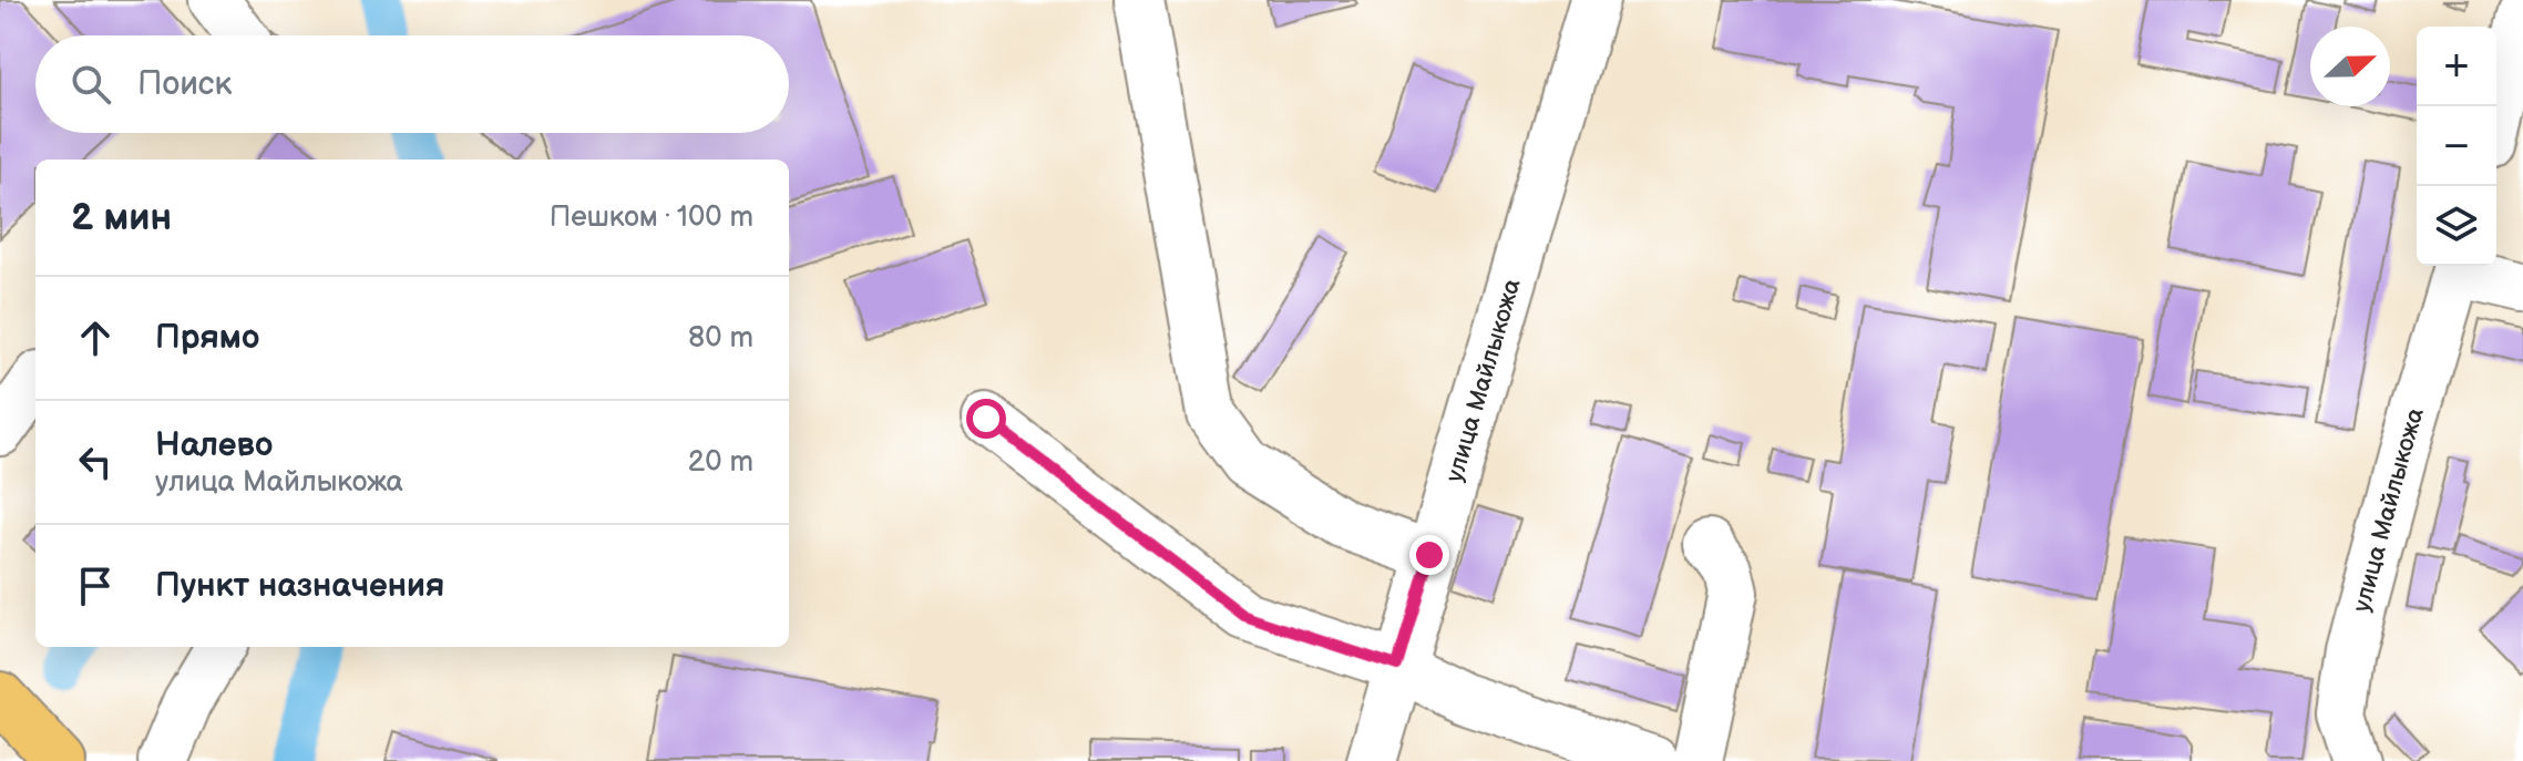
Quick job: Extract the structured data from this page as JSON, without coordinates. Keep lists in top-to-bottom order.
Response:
{
  "streets": {
    "street": ["улица Майлыкожа"]
  },
  "north": "right",
  "page": {
    "map_buttons": ["+", "−"],
    "search": "Поиск",
    "heading": ["2 мин", "Пешком · 100 m"],
    "list": [
      ["Прямо", "80 m"],
      ["Налево", "улица Майлыкожа", "20 m"],
      "Пункт назначения"
    ]
  }
}
